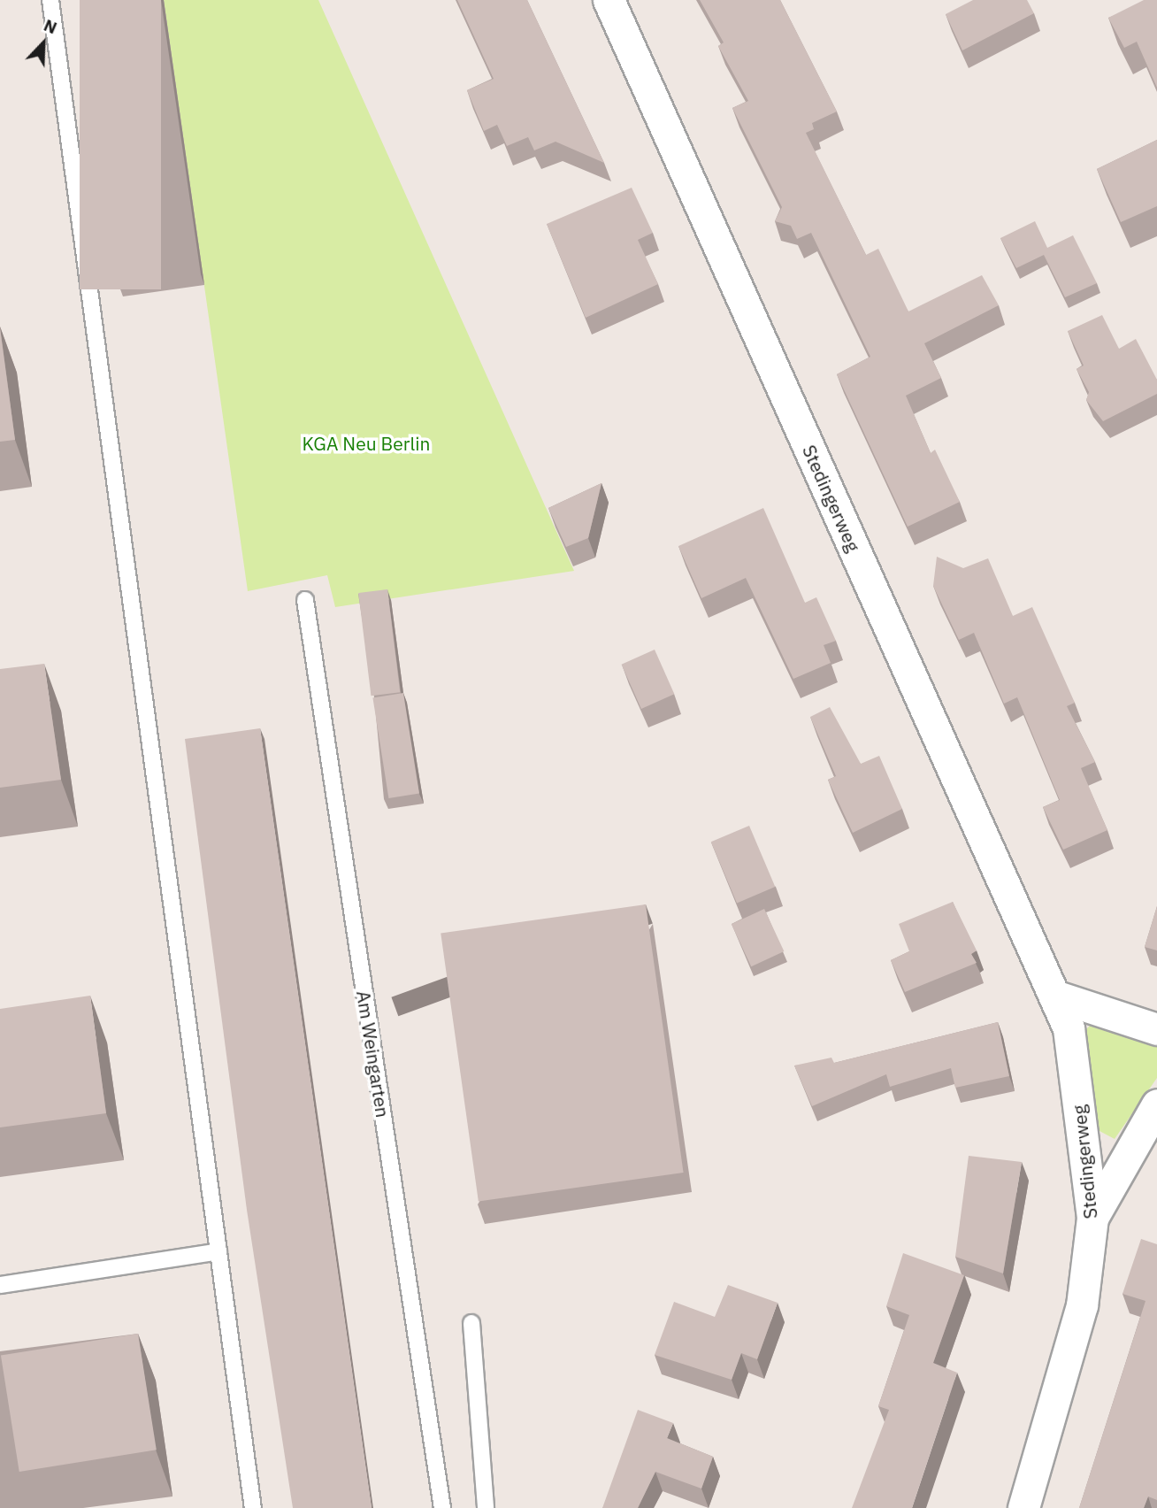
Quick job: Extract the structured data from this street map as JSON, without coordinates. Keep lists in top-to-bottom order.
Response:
{
  "streets": {
    "street": ["Stedingerweg"],
    "lane": ["Am Weingarten"]
  },
  "parks": ["KGA Neu Berlin"],
  "north": "top right"
}
